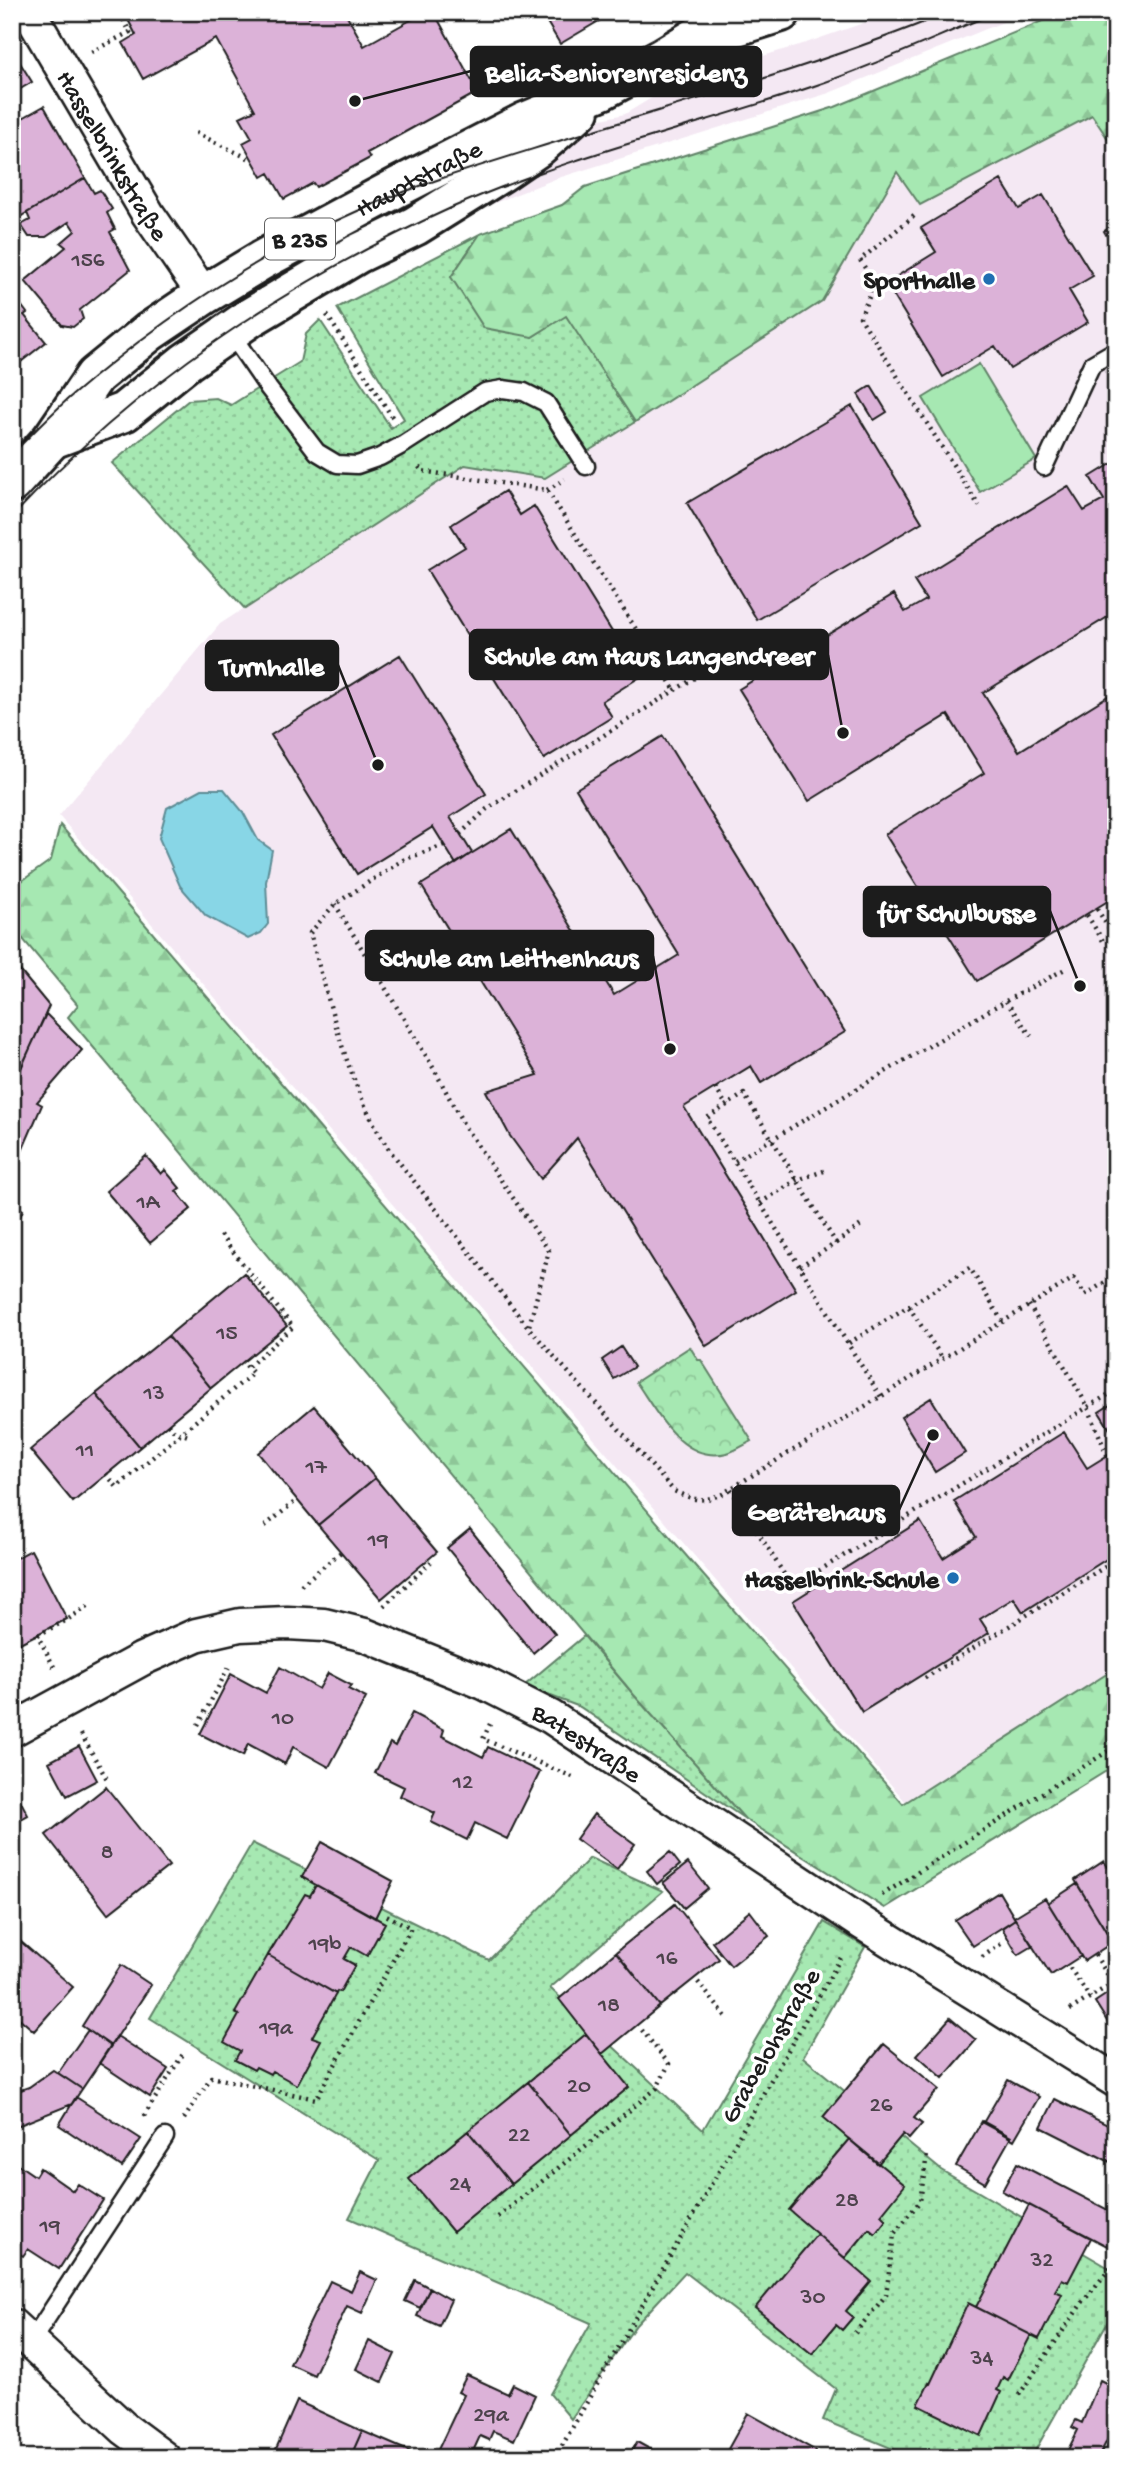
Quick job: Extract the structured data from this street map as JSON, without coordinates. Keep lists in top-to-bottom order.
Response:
{
  "streets": {
    "main road": ["Hauptstraße", "B 235"],
    "street": ["Hasselbrinkstraße", "Batestraße"],
    "path": ["Grabelohstraße"]
  },
  "crossings": [
    ["Hasselbrinkstraße", "Hauptstraße"],
    ["Batestraße", "Grabelohstraße"]
  ],
  "places": [
    "Belia-Seniorenresidenz",
    "Sporthalle",
    "Schule am Haus Langendreer",
    "Turnhalle",
    "für Schulbusse",
    "Schule am Leithenhaus",
    "Gerätehaus",
    "Hasselbrink-Schule"
  ],
  "house_numbers": [
    "156",
    "1A",
    "15",
    "13",
    "11",
    "17",
    "19",
    "10",
    "12",
    "8",
    "19b",
    "16",
    "18",
    "19a",
    "20",
    "26",
    "22",
    "24",
    "28",
    "19",
    "32",
    "30",
    "34",
    "29a"
  ]
}
